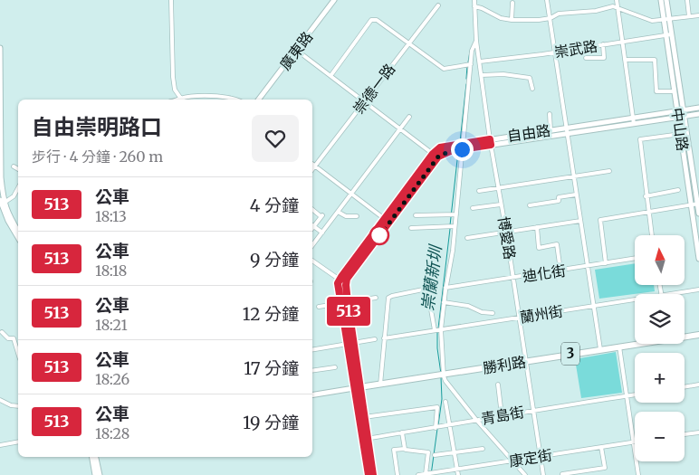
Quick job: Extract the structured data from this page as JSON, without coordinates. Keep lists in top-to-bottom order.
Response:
{
  "streets": {
    "main road": ["3", "勝利路"],
    "street": [
      "崇武路",
      "廣東路",
      "崇德一路",
      "中山路",
      "自由路",
      "博愛路",
      "迪化街",
      "蘭州街",
      "青島街",
      "康定街"
    ]
  },
  "crossings": [
    ["崇武路", "中山路"],
    ["崇武路", "博愛路"],
    ["中山路", "自由路"],
    ["自由路", "博愛路"],
    ["博愛路", "迪化街"],
    ["博愛路", "蘭州街"],
    ["博愛路", "勝利路"],
    ["博愛路", "青島街"],
    ["博愛路", "康定街"]
  ],
  "water": ["崇蘭新圳"],
  "lines": ["bus line 513"],
  "north": "top",
  "page": {
    "on_map": "513",
    "heading": ["自由崇明路口", "步行 · 4 分鐘 · 260 m"],
    "list": [
      {
        "mark": "513",
        "name": "公車",
        "note": "18:13",
        "value": "4 分鐘"
      },
      {
        "mark": "513",
        "name": "公車",
        "note": "18:18",
        "value": "9 分鐘"
      },
      {
        "mark": "513",
        "name": "公車",
        "note": "18:21",
        "value": "12 分鐘"
      },
      {
        "mark": "513",
        "name": "公車",
        "note": "18:26",
        "value": "17 分鐘"
      },
      {
        "mark": "513",
        "name": "公車",
        "note": "18:28",
        "value": "19 分鐘"
      }
    ],
    "map_buttons": ["+", "−"]
  }
}
